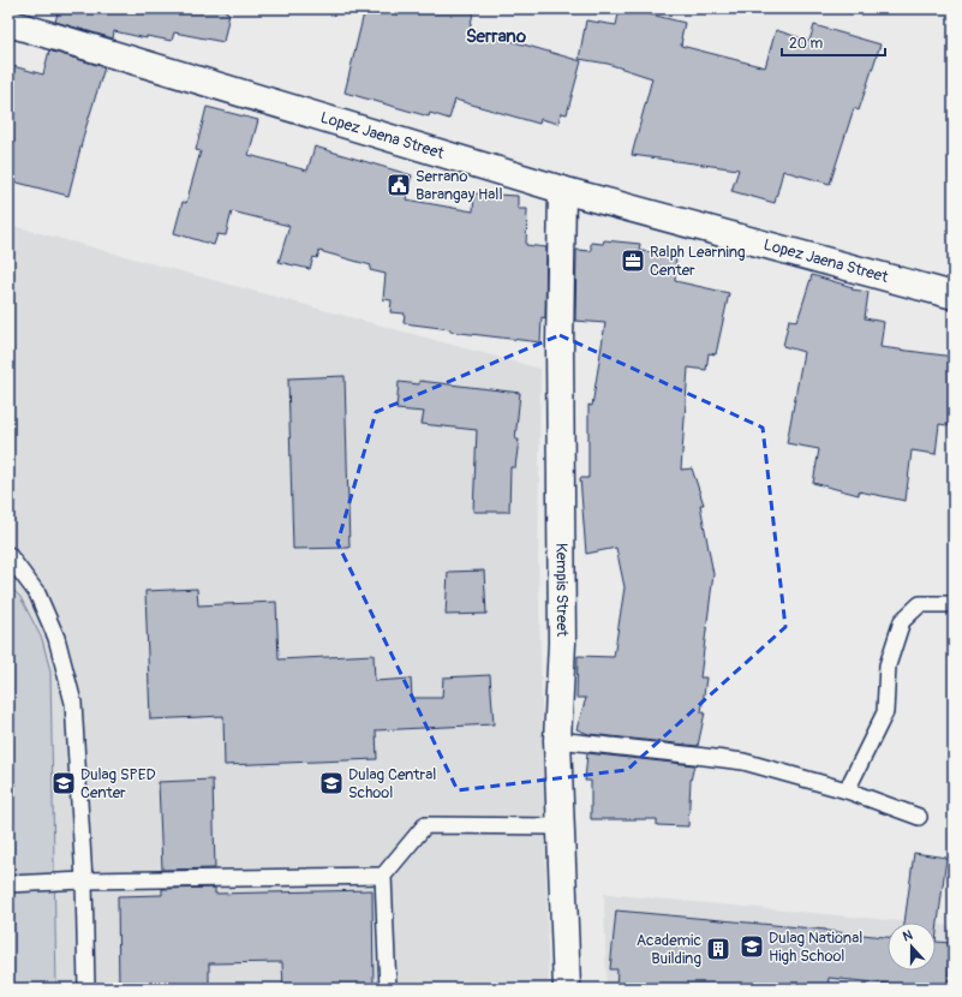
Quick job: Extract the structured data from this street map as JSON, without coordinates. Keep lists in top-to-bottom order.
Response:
{
  "streets": {
    "street": ["Lopez Jaena Street", "Kempis Street"]
  },
  "crossings": [
    ["Lopez Jaena Street", "Kempis Street"]
  ],
  "districts": ["Serrano"],
  "places": {
    "public building": ["Serrano Barangay Hall"],
    "office": ["Ralph Learning Center"],
    "school or university": ["Dulag SPED Center", "Dulag Central School", "Dulag National High School"],
    "building": ["Academic Building"]
  },
  "scale_bar": "20 m",
  "north": "top"
}
